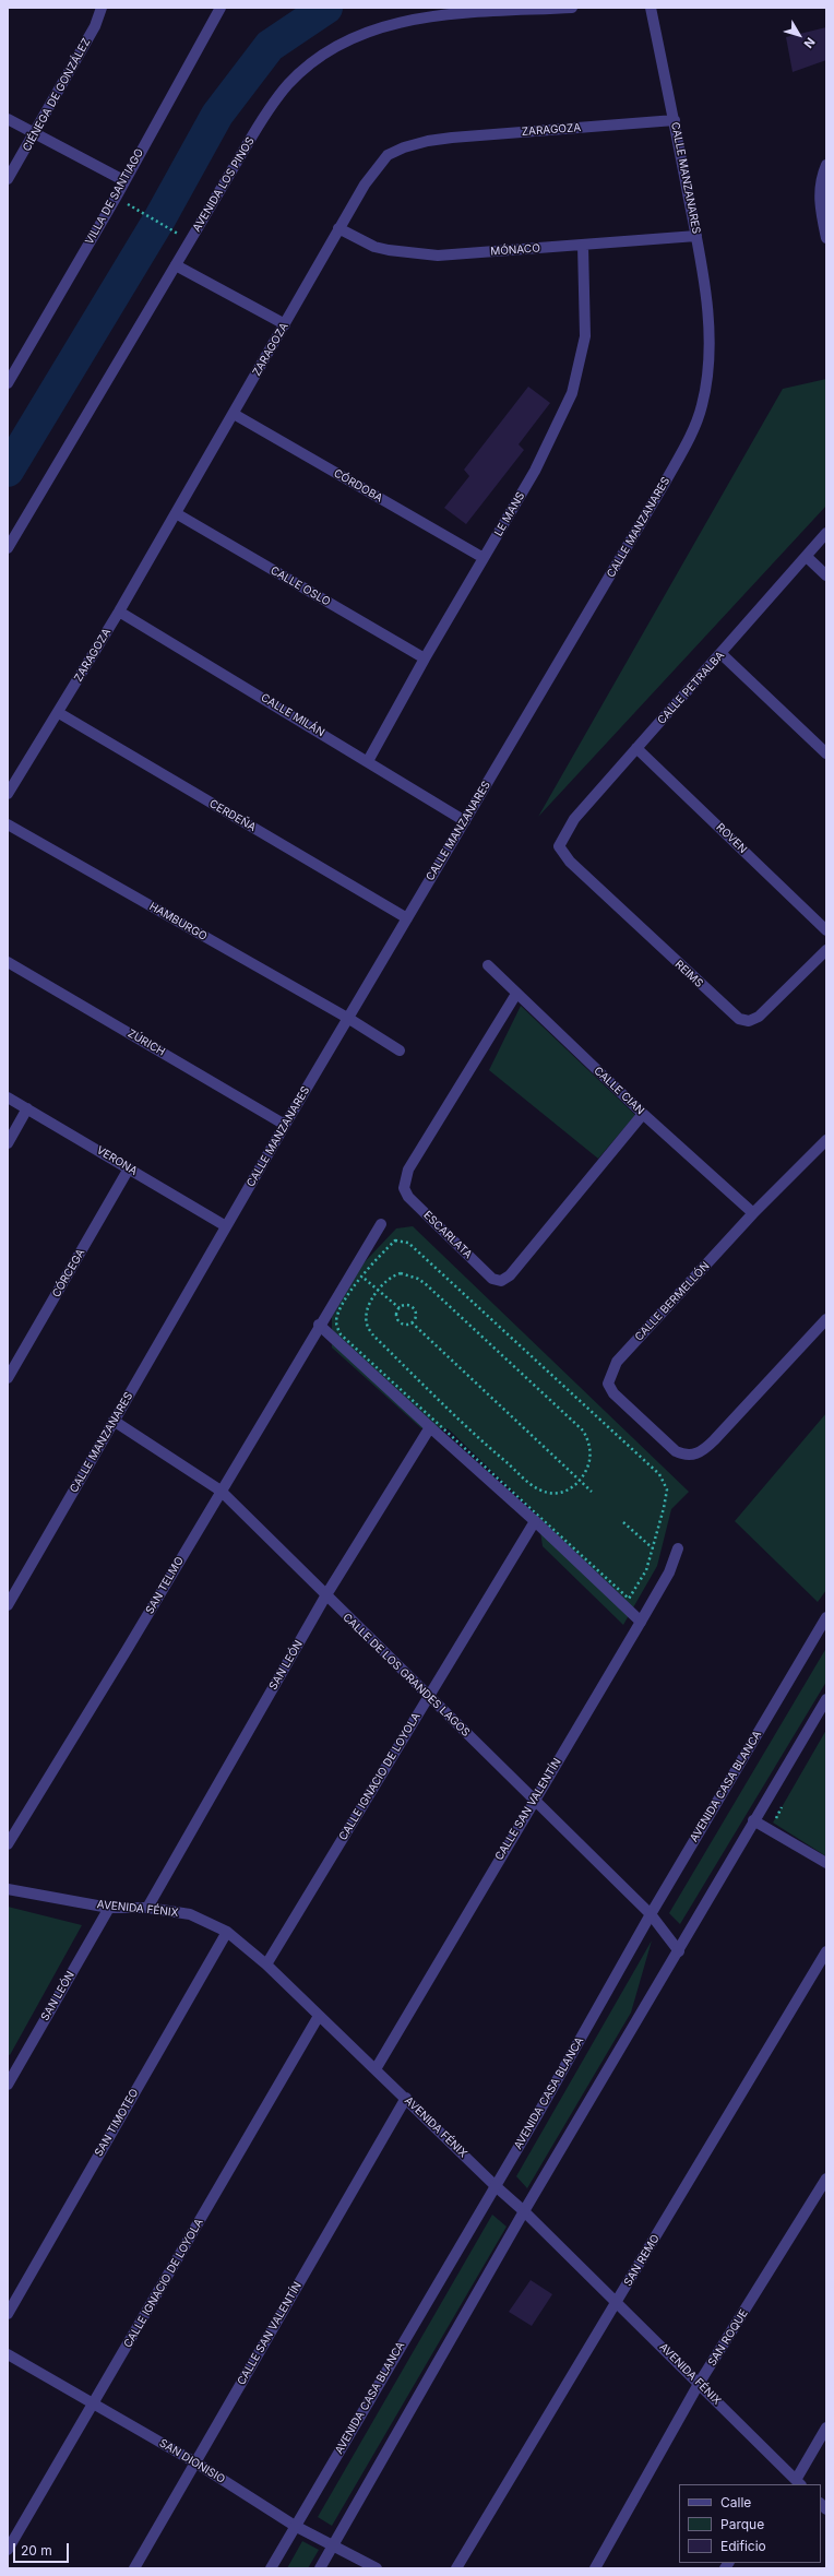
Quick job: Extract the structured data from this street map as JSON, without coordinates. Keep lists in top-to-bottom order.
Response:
{
  "streets": {
    "street": [
      "CIÉNEGA DE GONZÁLEZ",
      "ZARAGOZA",
      "CALLE MANZANARES",
      "AVENIDA LOS PINOS",
      "VILLA DE SANTIAGO",
      "MÓNACO",
      "CÓRDOBA",
      "LE MANS",
      "CALLE OSLO",
      "CALLE PETRALBA",
      "CALLE MILÁN",
      "CERDEÑA",
      "ROVEN",
      "HAMBURGO",
      "REIMS",
      "ZÚRICH",
      "CALLE CIAN",
      "VERONA",
      "ESCARLATA",
      "CÓRCEGA",
      "CALLE BERMELLÓN",
      "SAN TELMO",
      "SAN LEÓN",
      "CALLE DE LOS GRANDES LAGOS",
      "CALLE IGNACIO DE LOYOLA",
      "AVENIDA CASA BLANCA",
      "CALLE SAN VALENTÍN",
      "AVENIDA FÉNIX",
      "SAN TIMOTEO",
      "SAN REMO",
      "SAN ROQUE",
      "SAN DIONISIO"
    ]
  },
  "crossings": [
    ["ZARAGOZA", "CALLE MANZANARES"],
    ["ZARAGOZA", "MÓNACO"],
    ["ZARAGOZA", "CÓRDOBA"],
    ["ZARAGOZA", "CALLE OSLO"],
    ["ZARAGOZA", "CALLE MILÁN"],
    ["ZARAGOZA", "CERDEÑA"],
    ["CALLE MANZANARES", "MÓNACO"],
    ["CALLE MANZANARES", "CALLE MILÁN"],
    ["CALLE MANZANARES", "CERDEÑA"],
    ["CALLE MANZANARES", "HAMBURGO"],
    ["CALLE MANZANARES", "ZÚRICH"],
    ["CALLE MANZANARES", "VERONA"],
    ["CALLE MANZANARES", "CALLE DE LOS GRANDES LAGOS"],
    ["MÓNACO", "LE MANS"],
    ["CÓRDOBA", "LE MANS"],
    ["LE MANS", "CALLE OSLO"],
    ["LE MANS", "CALLE MILÁN"],
    ["CALLE PETRALBA", "ROVEN"],
    ["CALLE PETRALBA", "REIMS"],
    ["CALLE CIAN", "ESCARLATA"],
    ["CALLE CIAN", "CALLE BERMELLÓN"],
    ["VERONA", "CÓRCEGA"],
    ["SAN TELMO", "CALLE DE LOS GRANDES LAGOS"],
    ["SAN LEÓN", "CALLE DE LOS GRANDES LAGOS"],
    ["SAN LEÓN", "AVENIDA FÉNIX"],
    ["CALLE DE LOS GRANDES LAGOS", "CALLE IGNACIO DE LOYOLA"],
    ["CALLE DE LOS GRANDES LAGOS", "AVENIDA CASA BLANCA"],
    ["CALLE DE LOS GRANDES LAGOS", "CALLE SAN VALENTÍN"],
    ["CALLE IGNACIO DE LOYOLA", "AVENIDA FÉNIX"],
    ["CALLE IGNACIO DE LOYOLA", "SAN DIONISIO"],
    ["AVENIDA CASA BLANCA", "AVENIDA FÉNIX"],
    ["AVENIDA CASA BLANCA", "SAN DIONISIO"],
    ["CALLE SAN VALENTÍN", "AVENIDA FÉNIX"],
    ["CALLE SAN VALENTÍN", "SAN DIONISIO"],
    ["AVENIDA FÉNIX", "SAN TIMOTEO"],
    ["AVENIDA FÉNIX", "SAN REMO"],
    ["AVENIDA FÉNIX", "SAN ROQUE"]
  ],
  "legend": ["Calle", "Parque", "Edificio"],
  "scale_bar": "20 m",
  "north": "bottom right"
}
